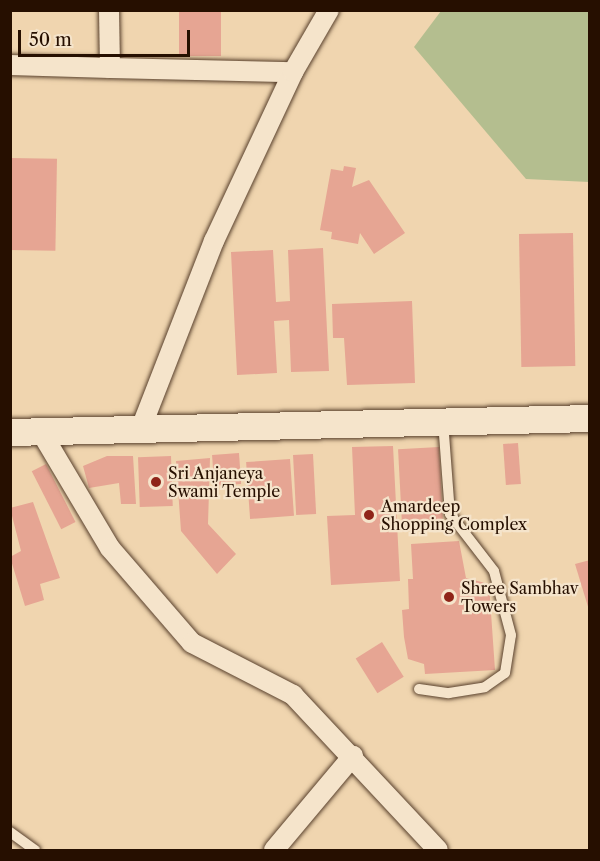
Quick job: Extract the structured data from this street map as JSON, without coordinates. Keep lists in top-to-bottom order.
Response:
{
  "places": ["Sri Anjaneya Swami Temple", "Amardeep Shopping Complex", "Shree Sambhav Towers"],
  "scale_bar": "50 m"
}
